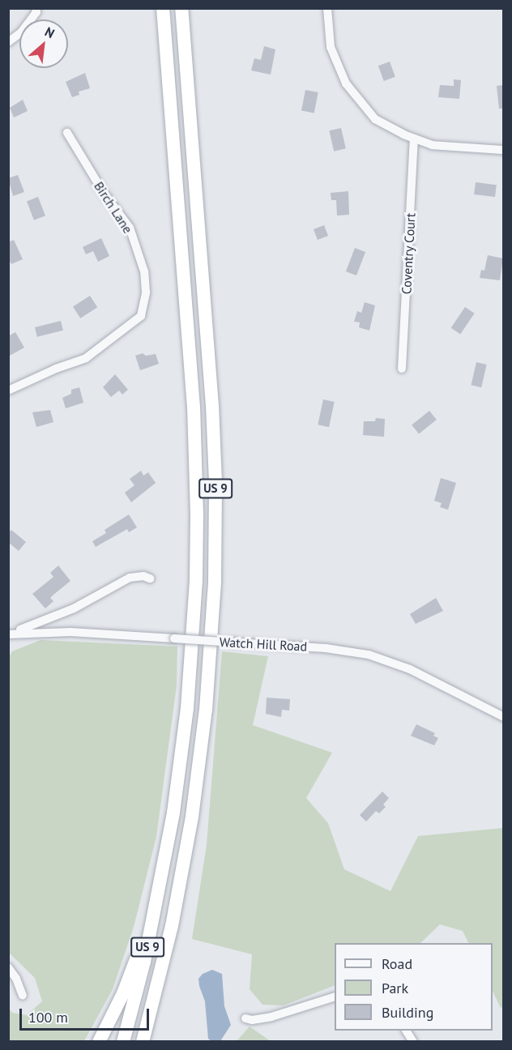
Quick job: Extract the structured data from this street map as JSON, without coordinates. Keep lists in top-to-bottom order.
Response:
{
  "streets": {
    "highway": ["US 9"],
    "street": ["Birch Lane", "Coventry Court", "Watch Hill Road"]
  },
  "legend": ["Road", "Park", "Building"],
  "scale_bar": "100 m",
  "north": "top right"
}
